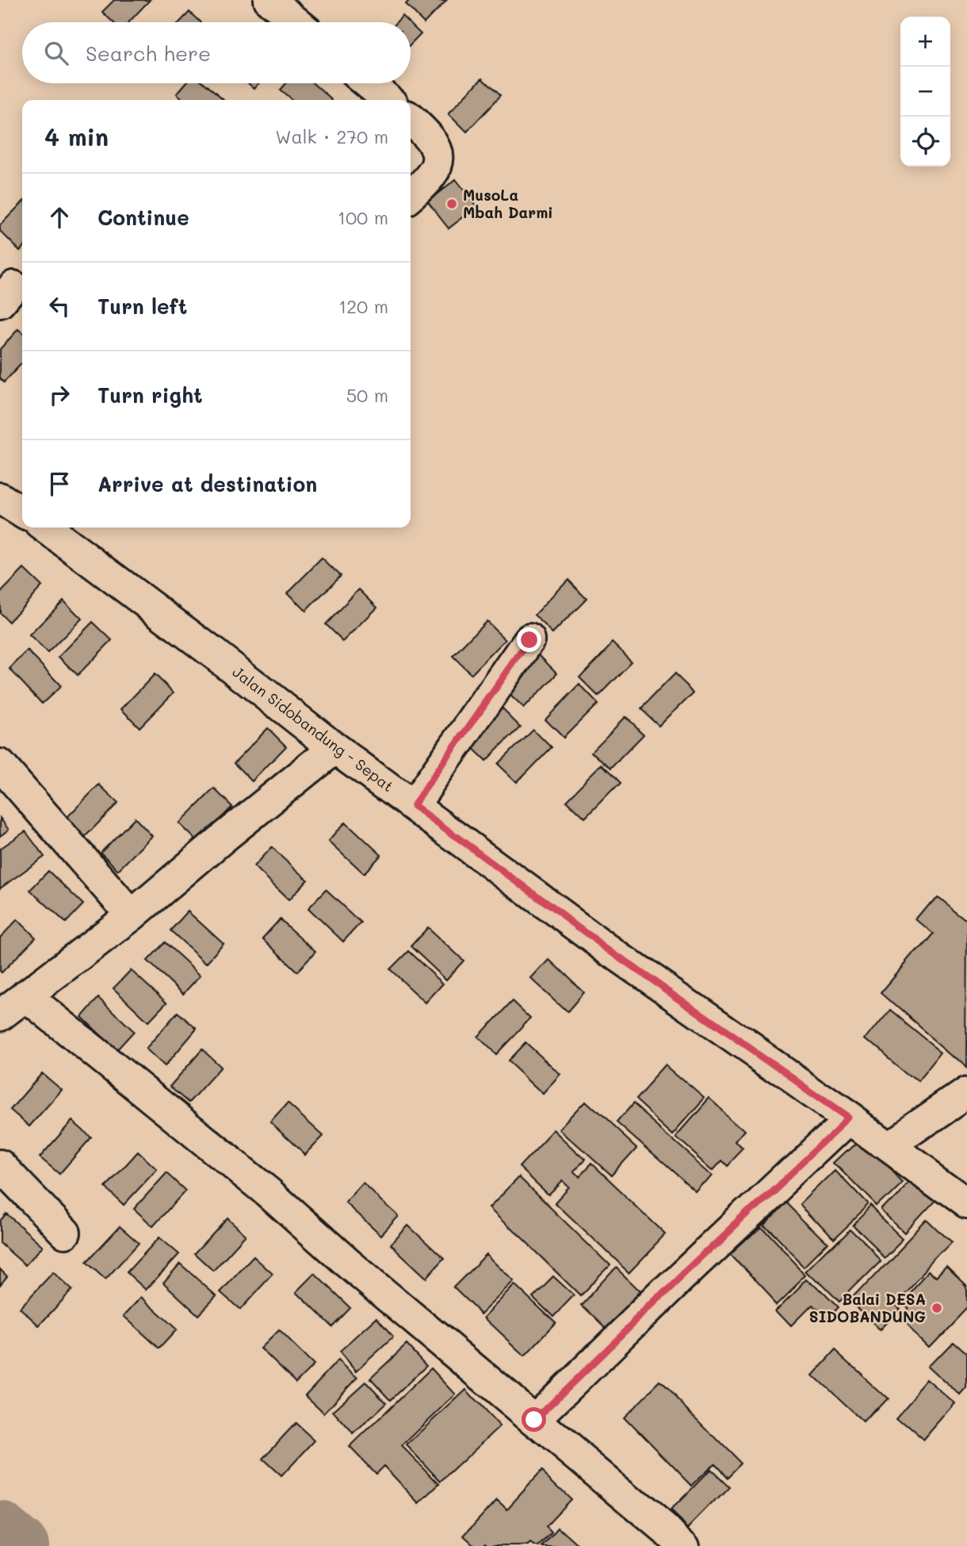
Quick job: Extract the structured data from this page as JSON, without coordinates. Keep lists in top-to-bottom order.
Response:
{
  "streets": {
    "street": ["Jalan Sidobandung - Sepat"]
  },
  "places": ["MusoLa Mbah Darmi", "Balai DESA SIDOBANDUNG"],
  "page": {
    "map_buttons": ["+", "−"],
    "search": "Search here",
    "heading": ["4 min", "Walk · 270 m"],
    "list": [
      ["Continue", "100 m"],
      ["Turn left", "120 m"],
      ["Turn right", "50 m"],
      "Arrive at destination"
    ]
  }
}
